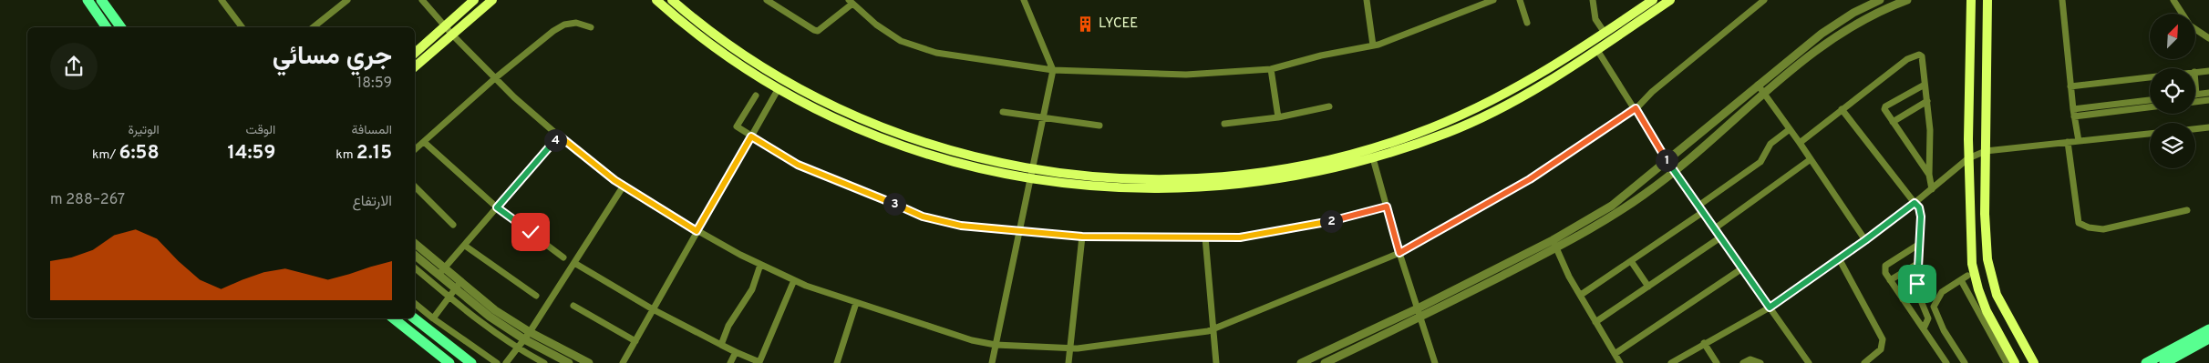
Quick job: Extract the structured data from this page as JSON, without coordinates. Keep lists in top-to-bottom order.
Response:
{
  "places": {
    "building": ["LYCEE"]
  },
  "north": "top right",
  "page": {
    "heading": ["جري مسائي", "18:59"],
    "stats": [
      ["المسافة", "2.15 km"],
      ["الوقت", "14:59"],
      ["الوتيرة", "6:58 /km"]
    ],
    "pins": [
      "4",
      "1",
      "3",
      "2"
    ],
    "chart": ["الارتفاع", "267–288 m"]
  }
}
